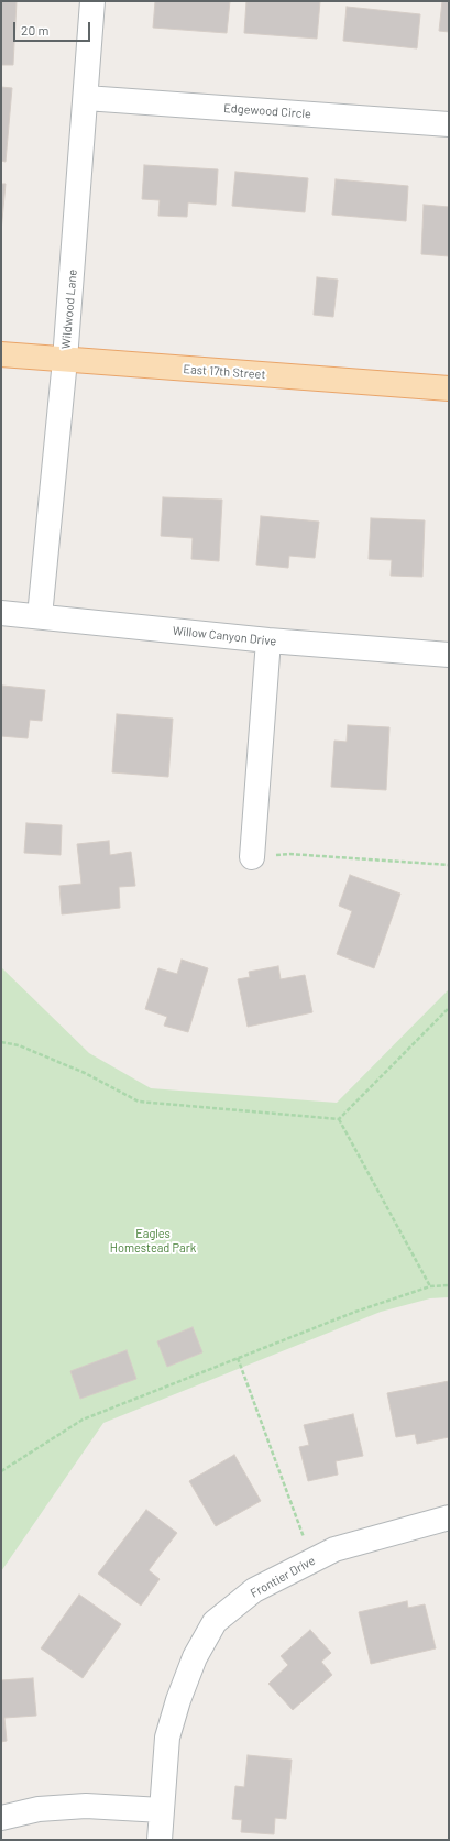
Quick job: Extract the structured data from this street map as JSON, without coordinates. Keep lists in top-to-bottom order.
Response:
{
  "streets": {
    "main road": ["East 17th Street"],
    "street": [
      "Edgewood Circle",
      "Wildwood Lane",
      "Willow Canyon Drive",
      "Frontier Drive"
    ]
  },
  "crossings": [
    ["Edgewood Circle", "Wildwood Lane"],
    ["Wildwood Lane", "East 17th Street"],
    ["Wildwood Lane", "Willow Canyon Drive"]
  ],
  "parks": ["Eagles Homestead Park"],
  "scale_bar": "20 m"
}
